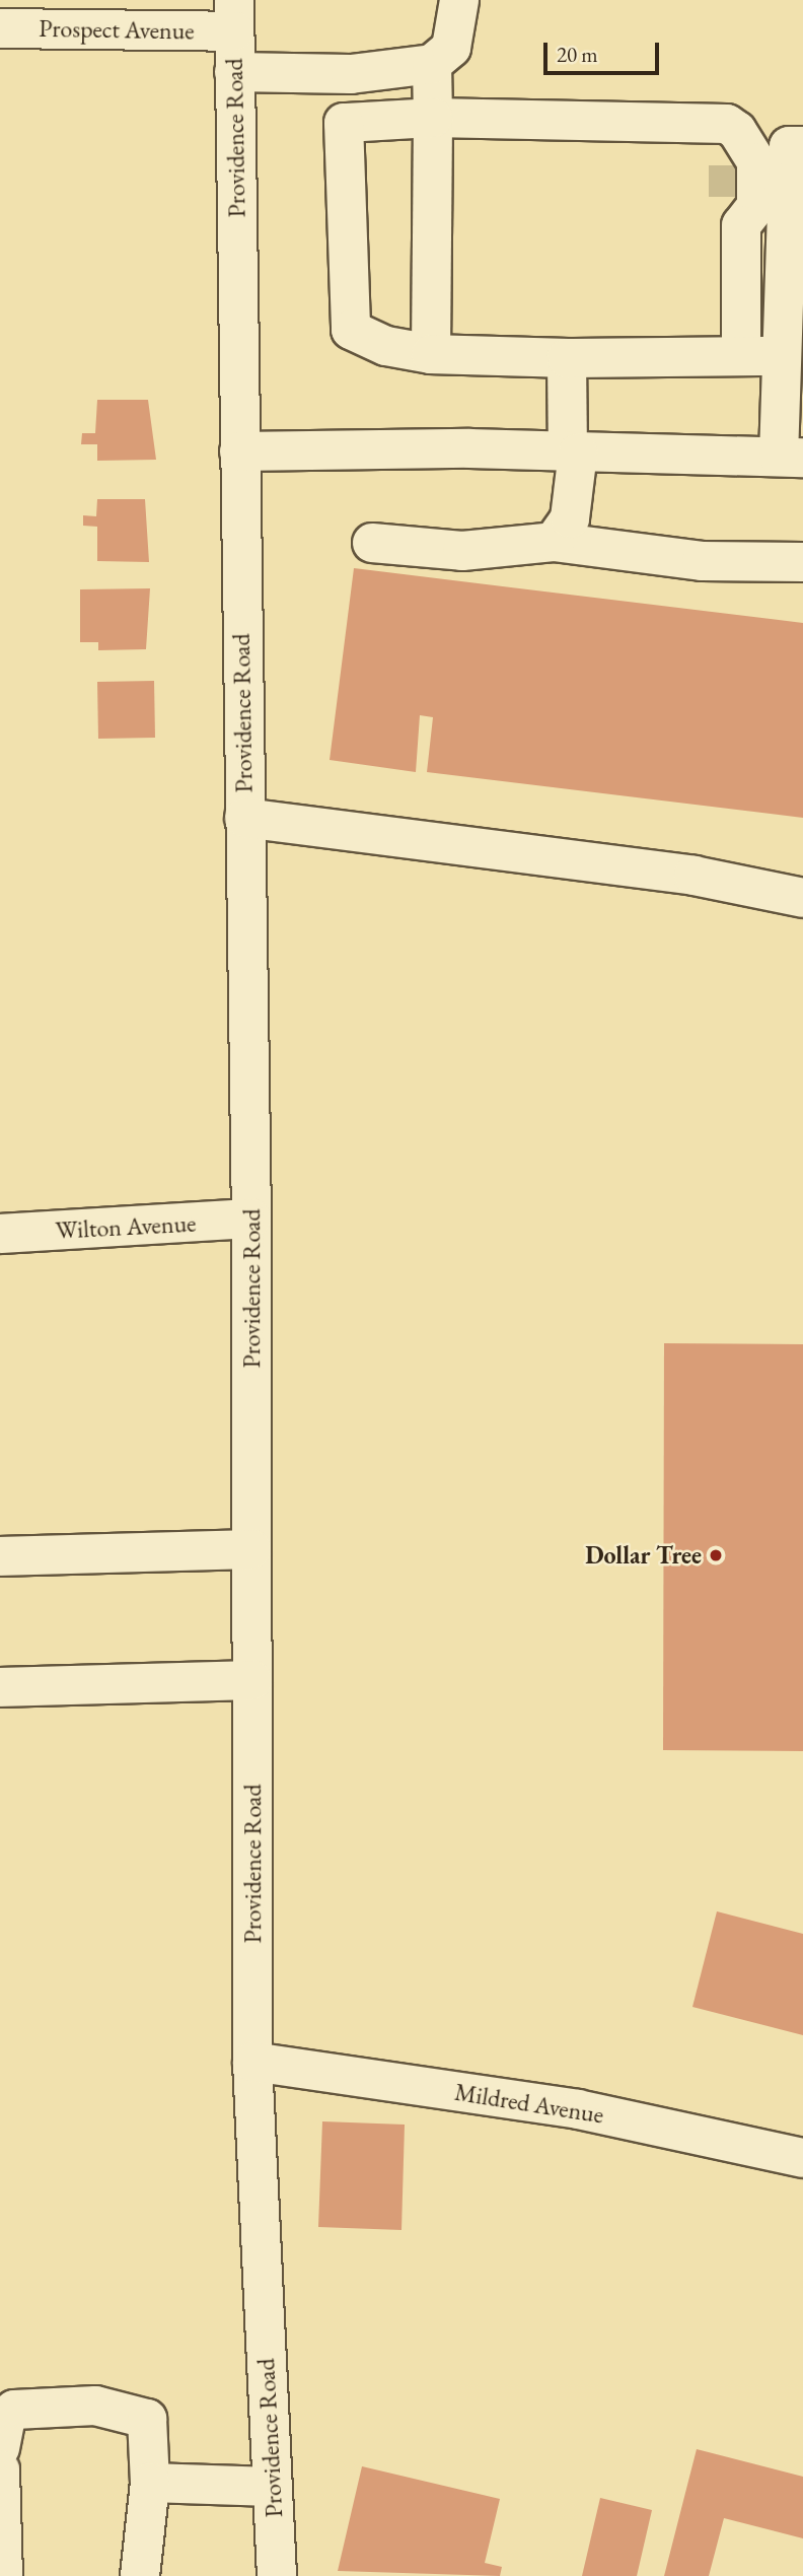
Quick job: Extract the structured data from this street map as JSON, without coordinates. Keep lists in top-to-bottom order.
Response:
{
  "streets": {
    "street": [
      "Prospect Avenue",
      "Providence Road",
      "Wilton Avenue",
      "Mildred Avenue"
    ]
  },
  "crossings": [
    ["Prospect Avenue", "Providence Road"],
    ["Providence Road", "Wilton Avenue"],
    ["Providence Road", "Mildred Avenue"]
  ],
  "places": ["Dollar Tree"],
  "scale_bar": "20 m"
}
